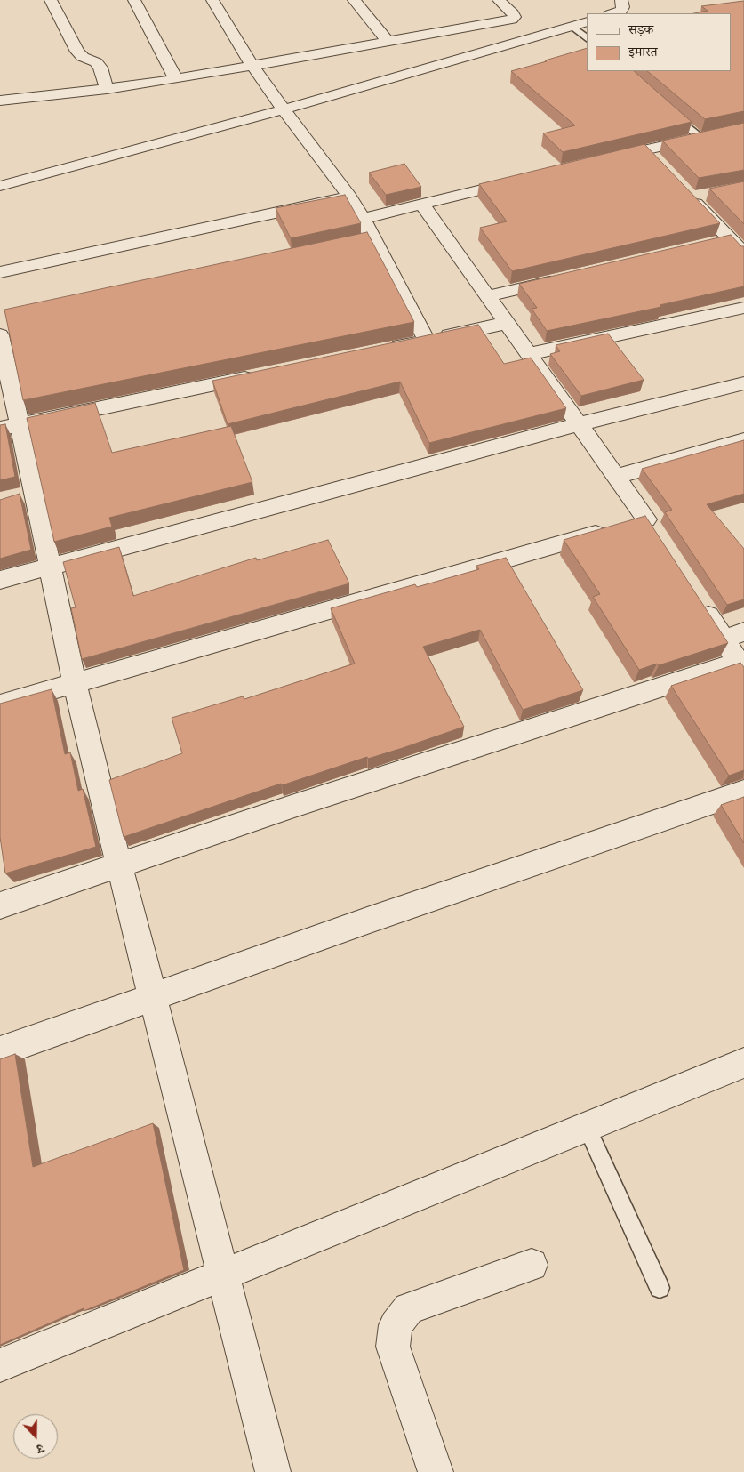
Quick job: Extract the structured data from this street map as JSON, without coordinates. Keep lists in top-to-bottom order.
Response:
{
  "legend": ["सड़क", "इमारत"],
  "north": "bottom"
}
